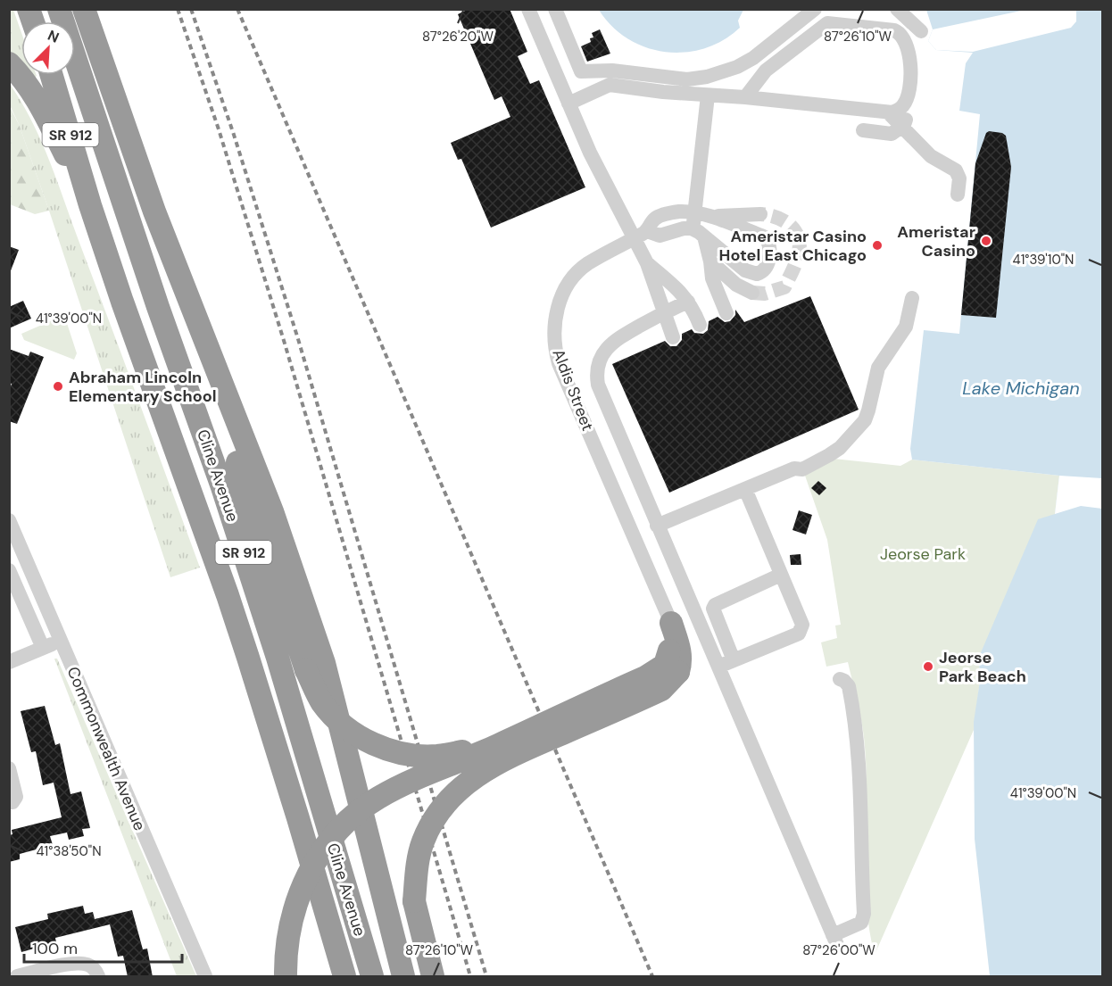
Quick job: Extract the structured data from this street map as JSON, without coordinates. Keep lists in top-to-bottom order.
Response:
{
  "streets": {
    "highway": ["SR 912", "Cline Avenue"],
    "street": ["Aldis Street", "Commonwealth Avenue"]
  },
  "water": ["Lake Michigan"],
  "parks": ["Jeorse Park"],
  "places": [
    "Ameristar Casino",
    "Ameristar Casino Hotel East Chicago",
    "Abraham Lincoln Elementary School",
    "Jeorse Park Beach"
  ],
  "scale_bar": "100 m",
  "north": "top right",
  "coordinates": [
    "87°26'10\"W",
    "87°26'20\"W",
    "41°39'10\"N",
    "41°39'00\"N",
    "41°38'50\"N",
    "87°26'00\"W"
  ]
}
